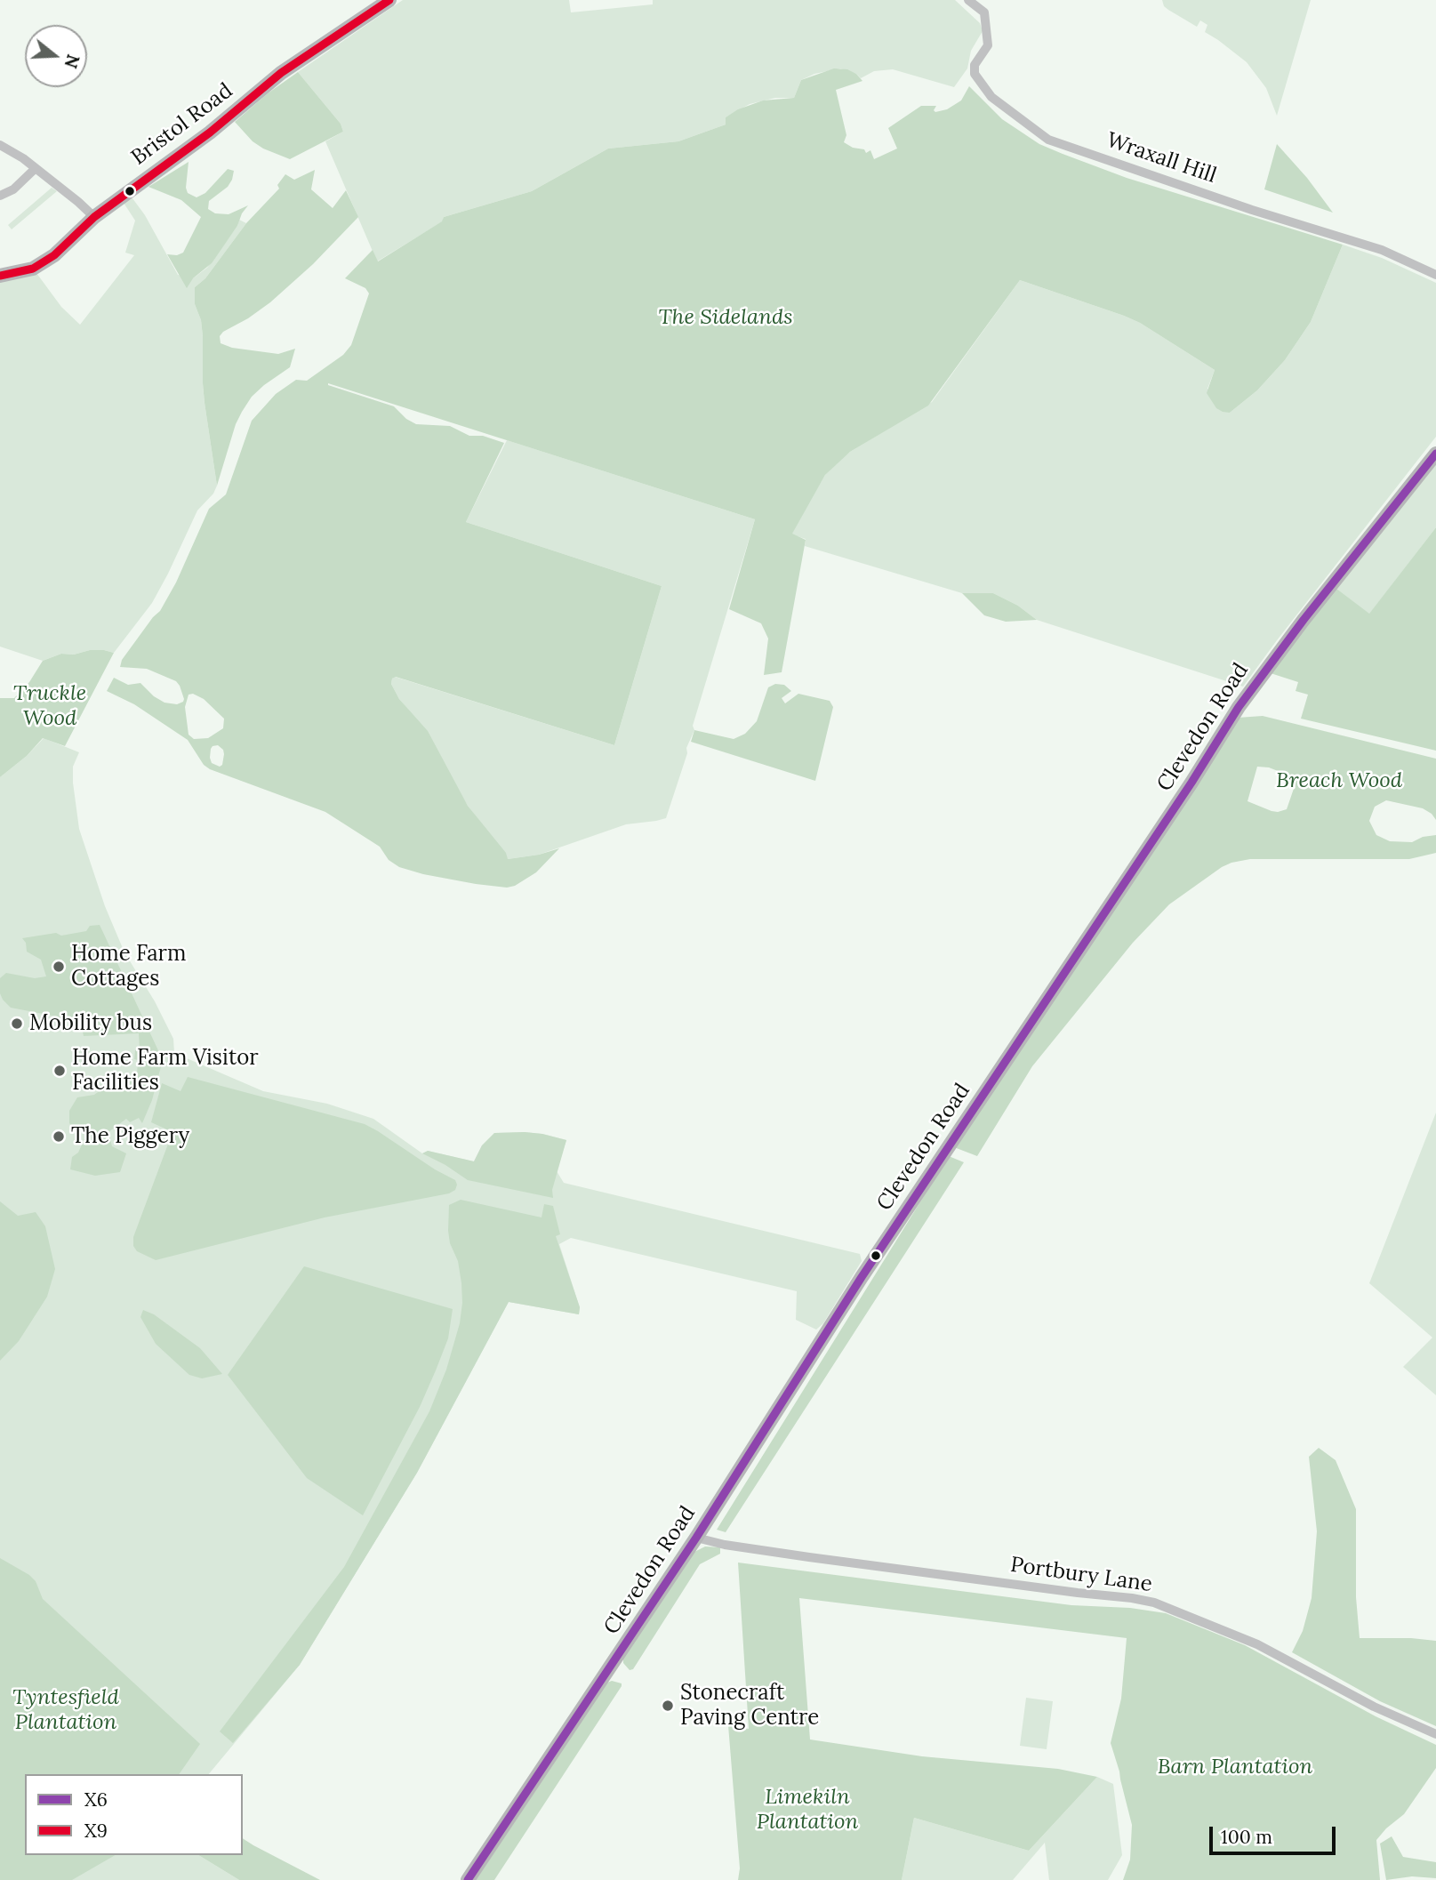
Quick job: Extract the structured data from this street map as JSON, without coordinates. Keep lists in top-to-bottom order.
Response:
{
  "streets": {
    "main road": ["Bristol Road", "Clevedon Road"],
    "street": ["Wraxall Hill", "Portbury Lane"]
  },
  "crossings": [
    ["Clevedon Road", "Portbury Lane"]
  ],
  "parks": [
    "The Sidelands",
    "Truckle Wood",
    "Breach Wood",
    "Tyntesfield Plantation",
    "Barn Plantation",
    "Limekiln Plantation"
  ],
  "places": [
    "Home Farm Cottages",
    "Mobility bus",
    "Home Farm Visitor Facilities",
    "The Piggery",
    "Stonecraft Paving Centre"
  ],
  "lines": ["transit line X9", "transit line X6"],
  "legend": ["X6", "X9"],
  "scale_bar": "100 m",
  "north": "right"
}
